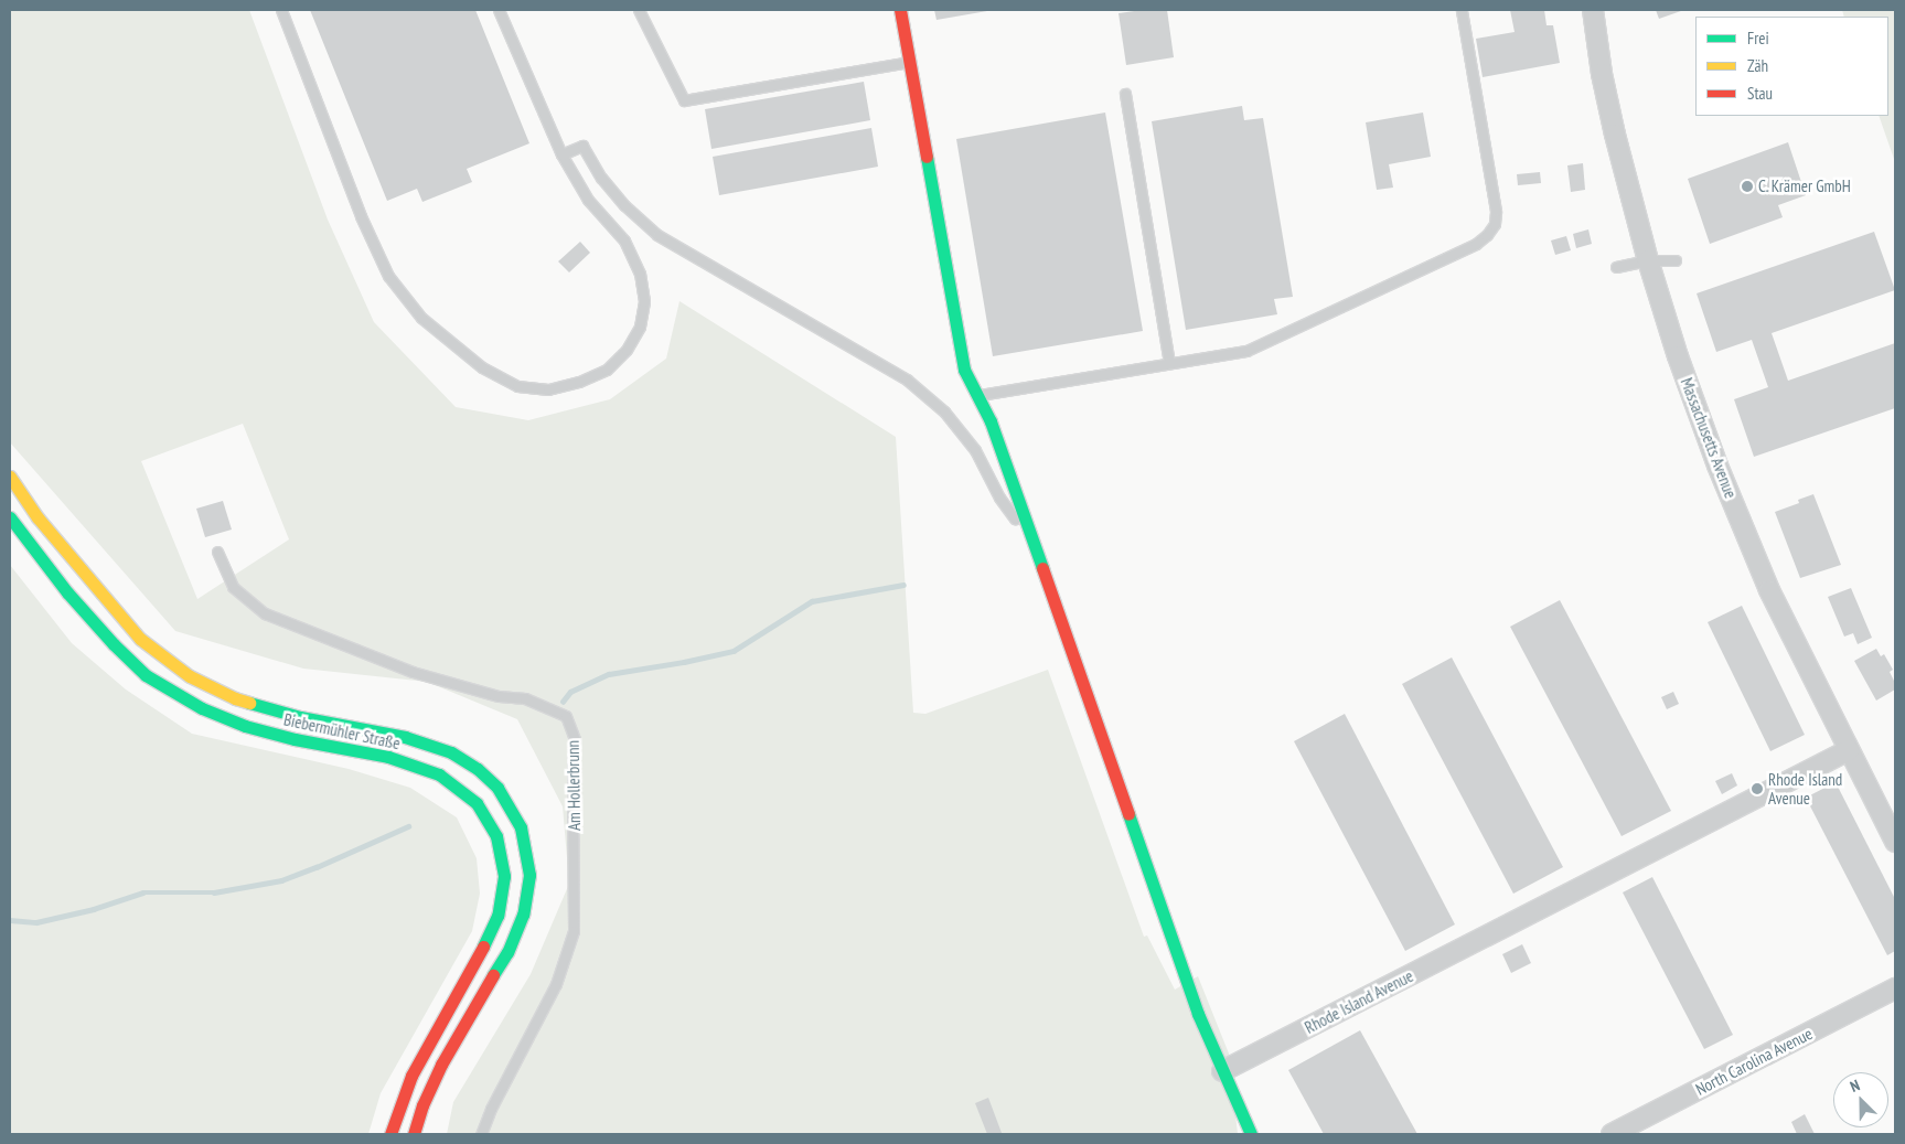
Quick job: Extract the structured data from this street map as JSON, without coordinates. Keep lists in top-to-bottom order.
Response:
{
  "streets": {
    "main road": ["Biebermühler Straße"],
    "street": ["Massachusetts Avenue", "Rhode Island Avenue", "North Carolina Avenue"],
    "lane": ["Am Hollerbrunn"]
  },
  "crossings": [
    ["Massachusetts Avenue", "Rhode Island Avenue"]
  ],
  "places": ["C. Krämer GmbH", "Rhode Island Avenue"],
  "legend": ["Frei", "Zäh", "Stau"],
  "north": "top left"
}
